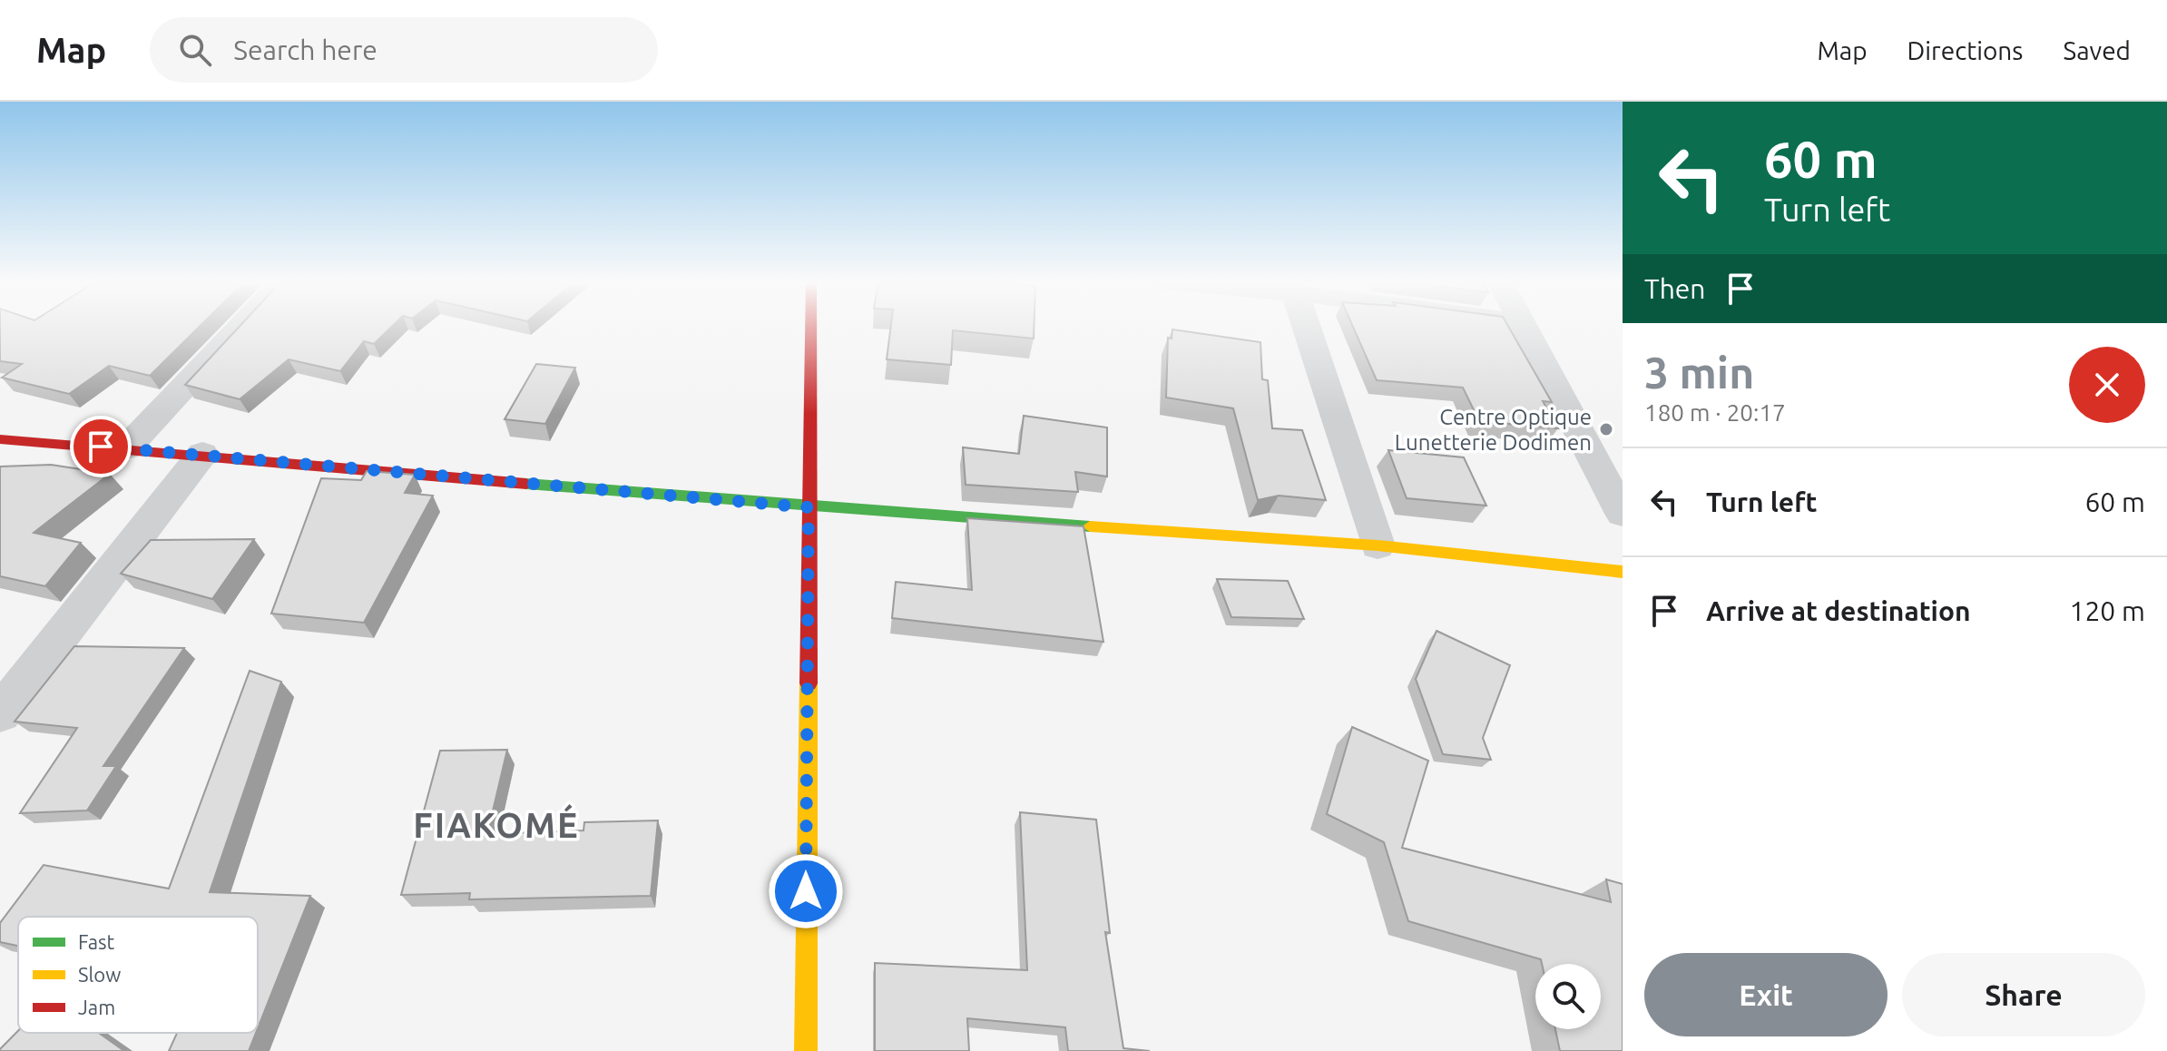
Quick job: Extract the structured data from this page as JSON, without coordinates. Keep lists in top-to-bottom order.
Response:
{
  "districts": ["FIAKOMÉ"],
  "places": ["Centre Optique Lunetterie Dodimen"],
  "legend": ["Fast", "Slow", "Jam"],
  "page": {
    "header": "Map",
    "search": "Search here",
    "nav": ["Map", "Directions", "Saved"],
    "turn": ["60 m", "Turn left"],
    "then": "Then",
    "heading": ["3 min", "180 m · 20:17"],
    "list": [
      {
        "name": "Turn left",
        "value": "60 m"
      },
      {
        "name": "Arrive at destination",
        "value": "120 m"
      }
    ],
    "buttons": ["Exit", "Share"]
  }
}
